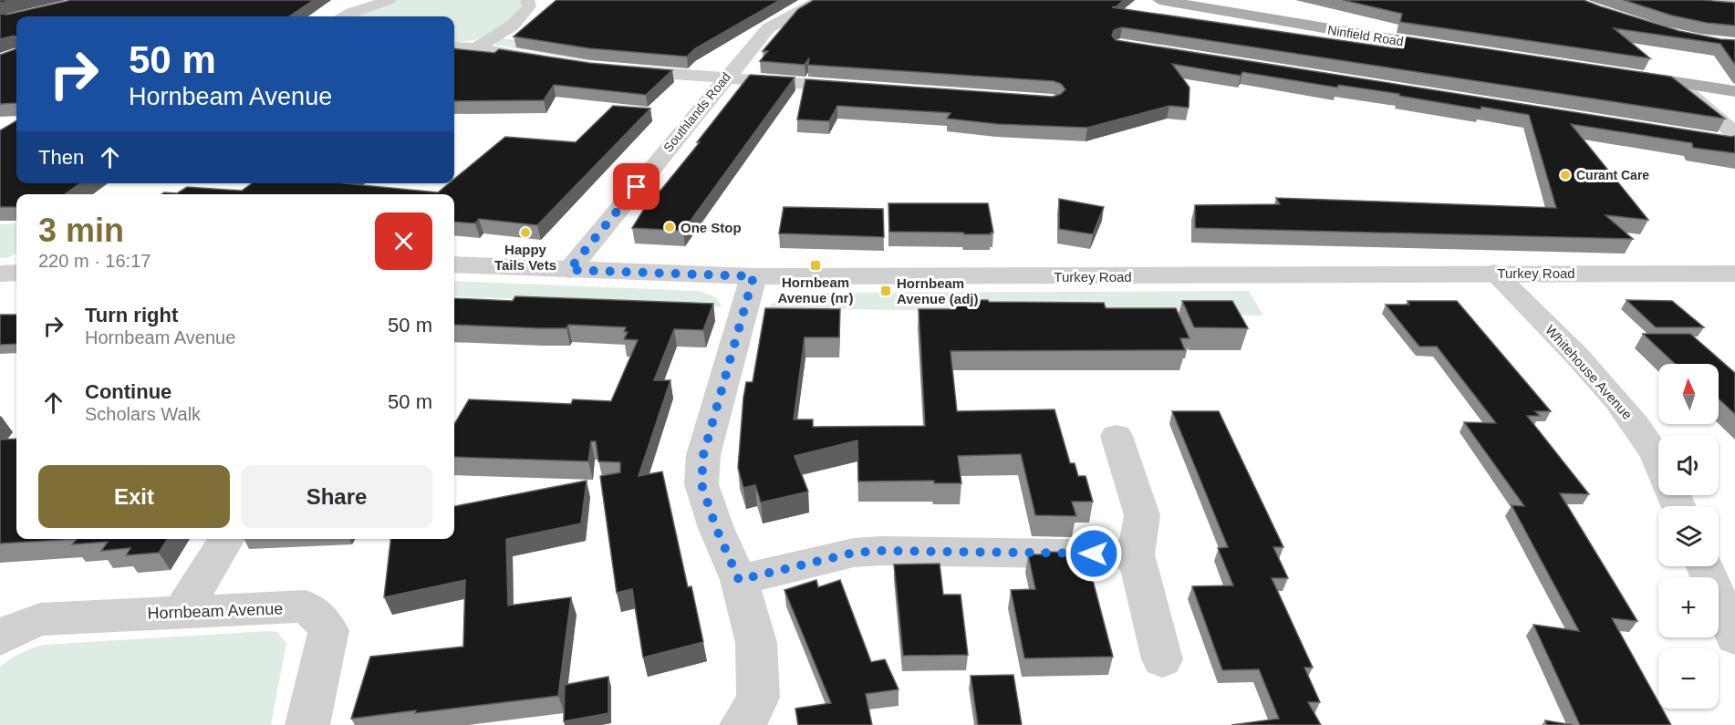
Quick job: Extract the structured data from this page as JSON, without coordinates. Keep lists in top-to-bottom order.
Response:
{
  "streets": {
    "main road": ["Ninfield Road"],
    "street": [
      "Southlands Road",
      "Turkey Road",
      "Whitehouse Avenue",
      "Hornbeam Avenue"
    ]
  },
  "crossings": [
    ["Southlands Road", "Turkey Road"],
    ["Turkey Road", "Whitehouse Avenue"]
  ],
  "places": {
    "other": ["Curant Care", "One Stop", "Happy Tails Vets"],
    "transit": ["Hornbeam Avenue (nr)", "Hornbeam Avenue (adj)"]
  },
  "north": "top",
  "page": {
    "turn": ["50 m", "Hornbeam Avenue"],
    "then": "Then",
    "heading": ["3 min", "220 m · 16:17"],
    "list": [
      {
        "name": "Turn right",
        "note": "Hornbeam Avenue",
        "value": "50 m"
      },
      {
        "name": "Continue",
        "note": "Scholars Walk",
        "value": "50 m"
      }
    ],
    "map_buttons": ["+", "−"],
    "buttons": ["Exit", "Share"]
  }
}
